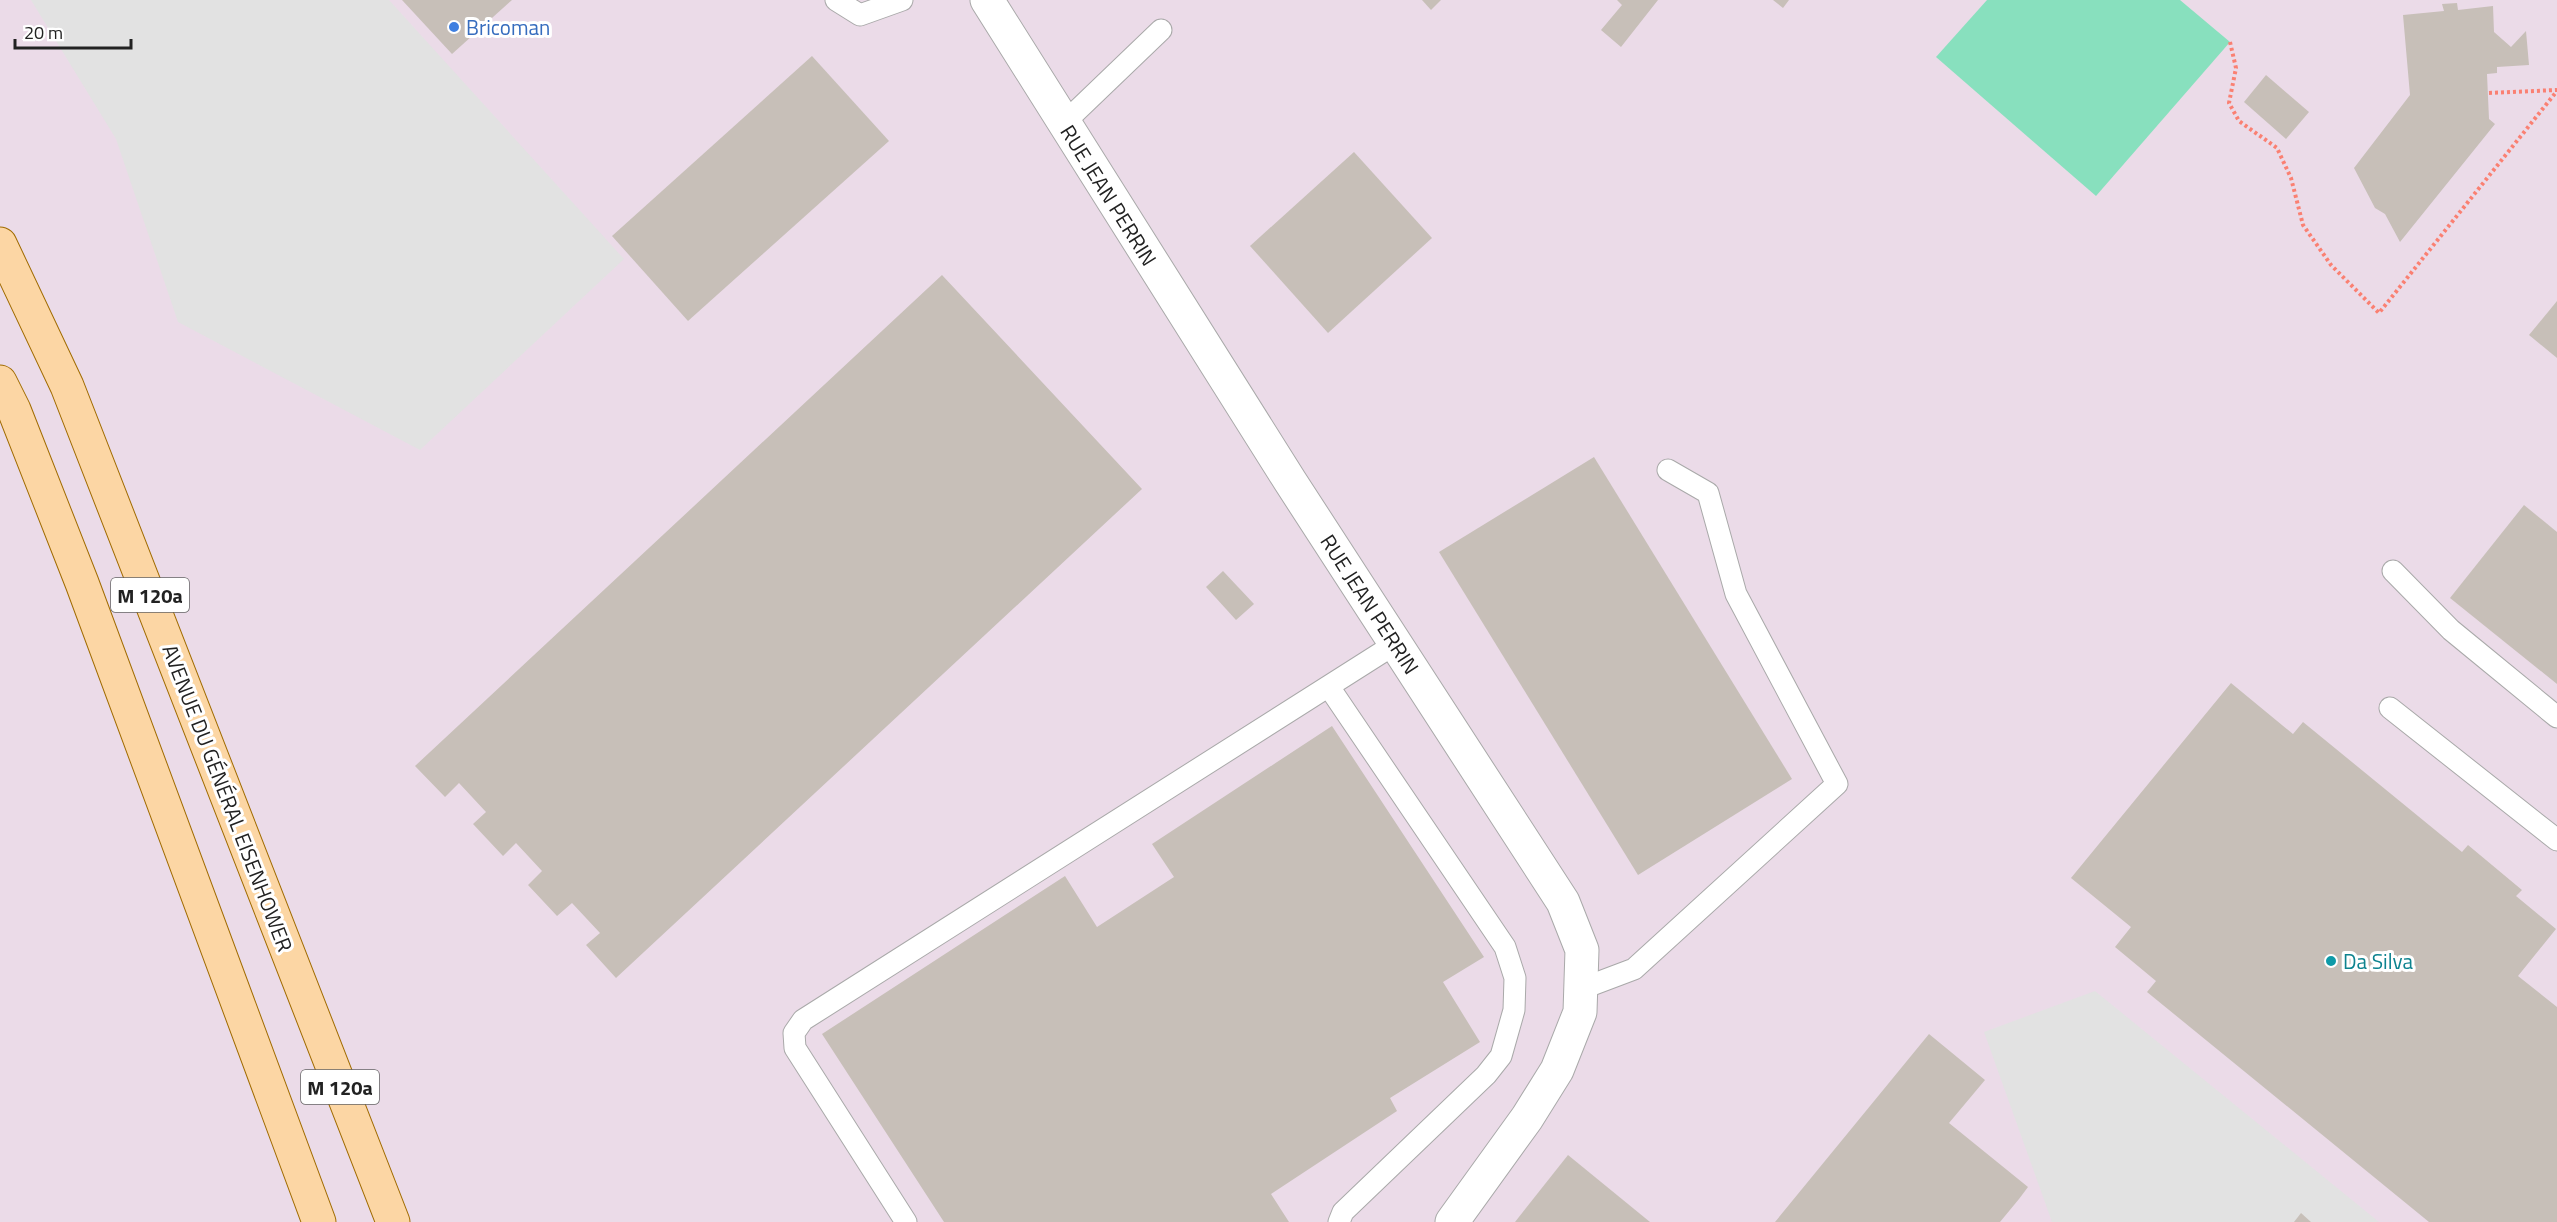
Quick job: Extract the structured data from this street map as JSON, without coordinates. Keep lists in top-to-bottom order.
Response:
{
  "streets": {
    "main road": ["M 120a", "AVENUE DU GÉNÉRAL EISENHOWER"],
    "street": ["RUE JEAN PERRIN"]
  },
  "places": ["Bricoman", "Da Silva"],
  "scale_bar": "20 m"
}
